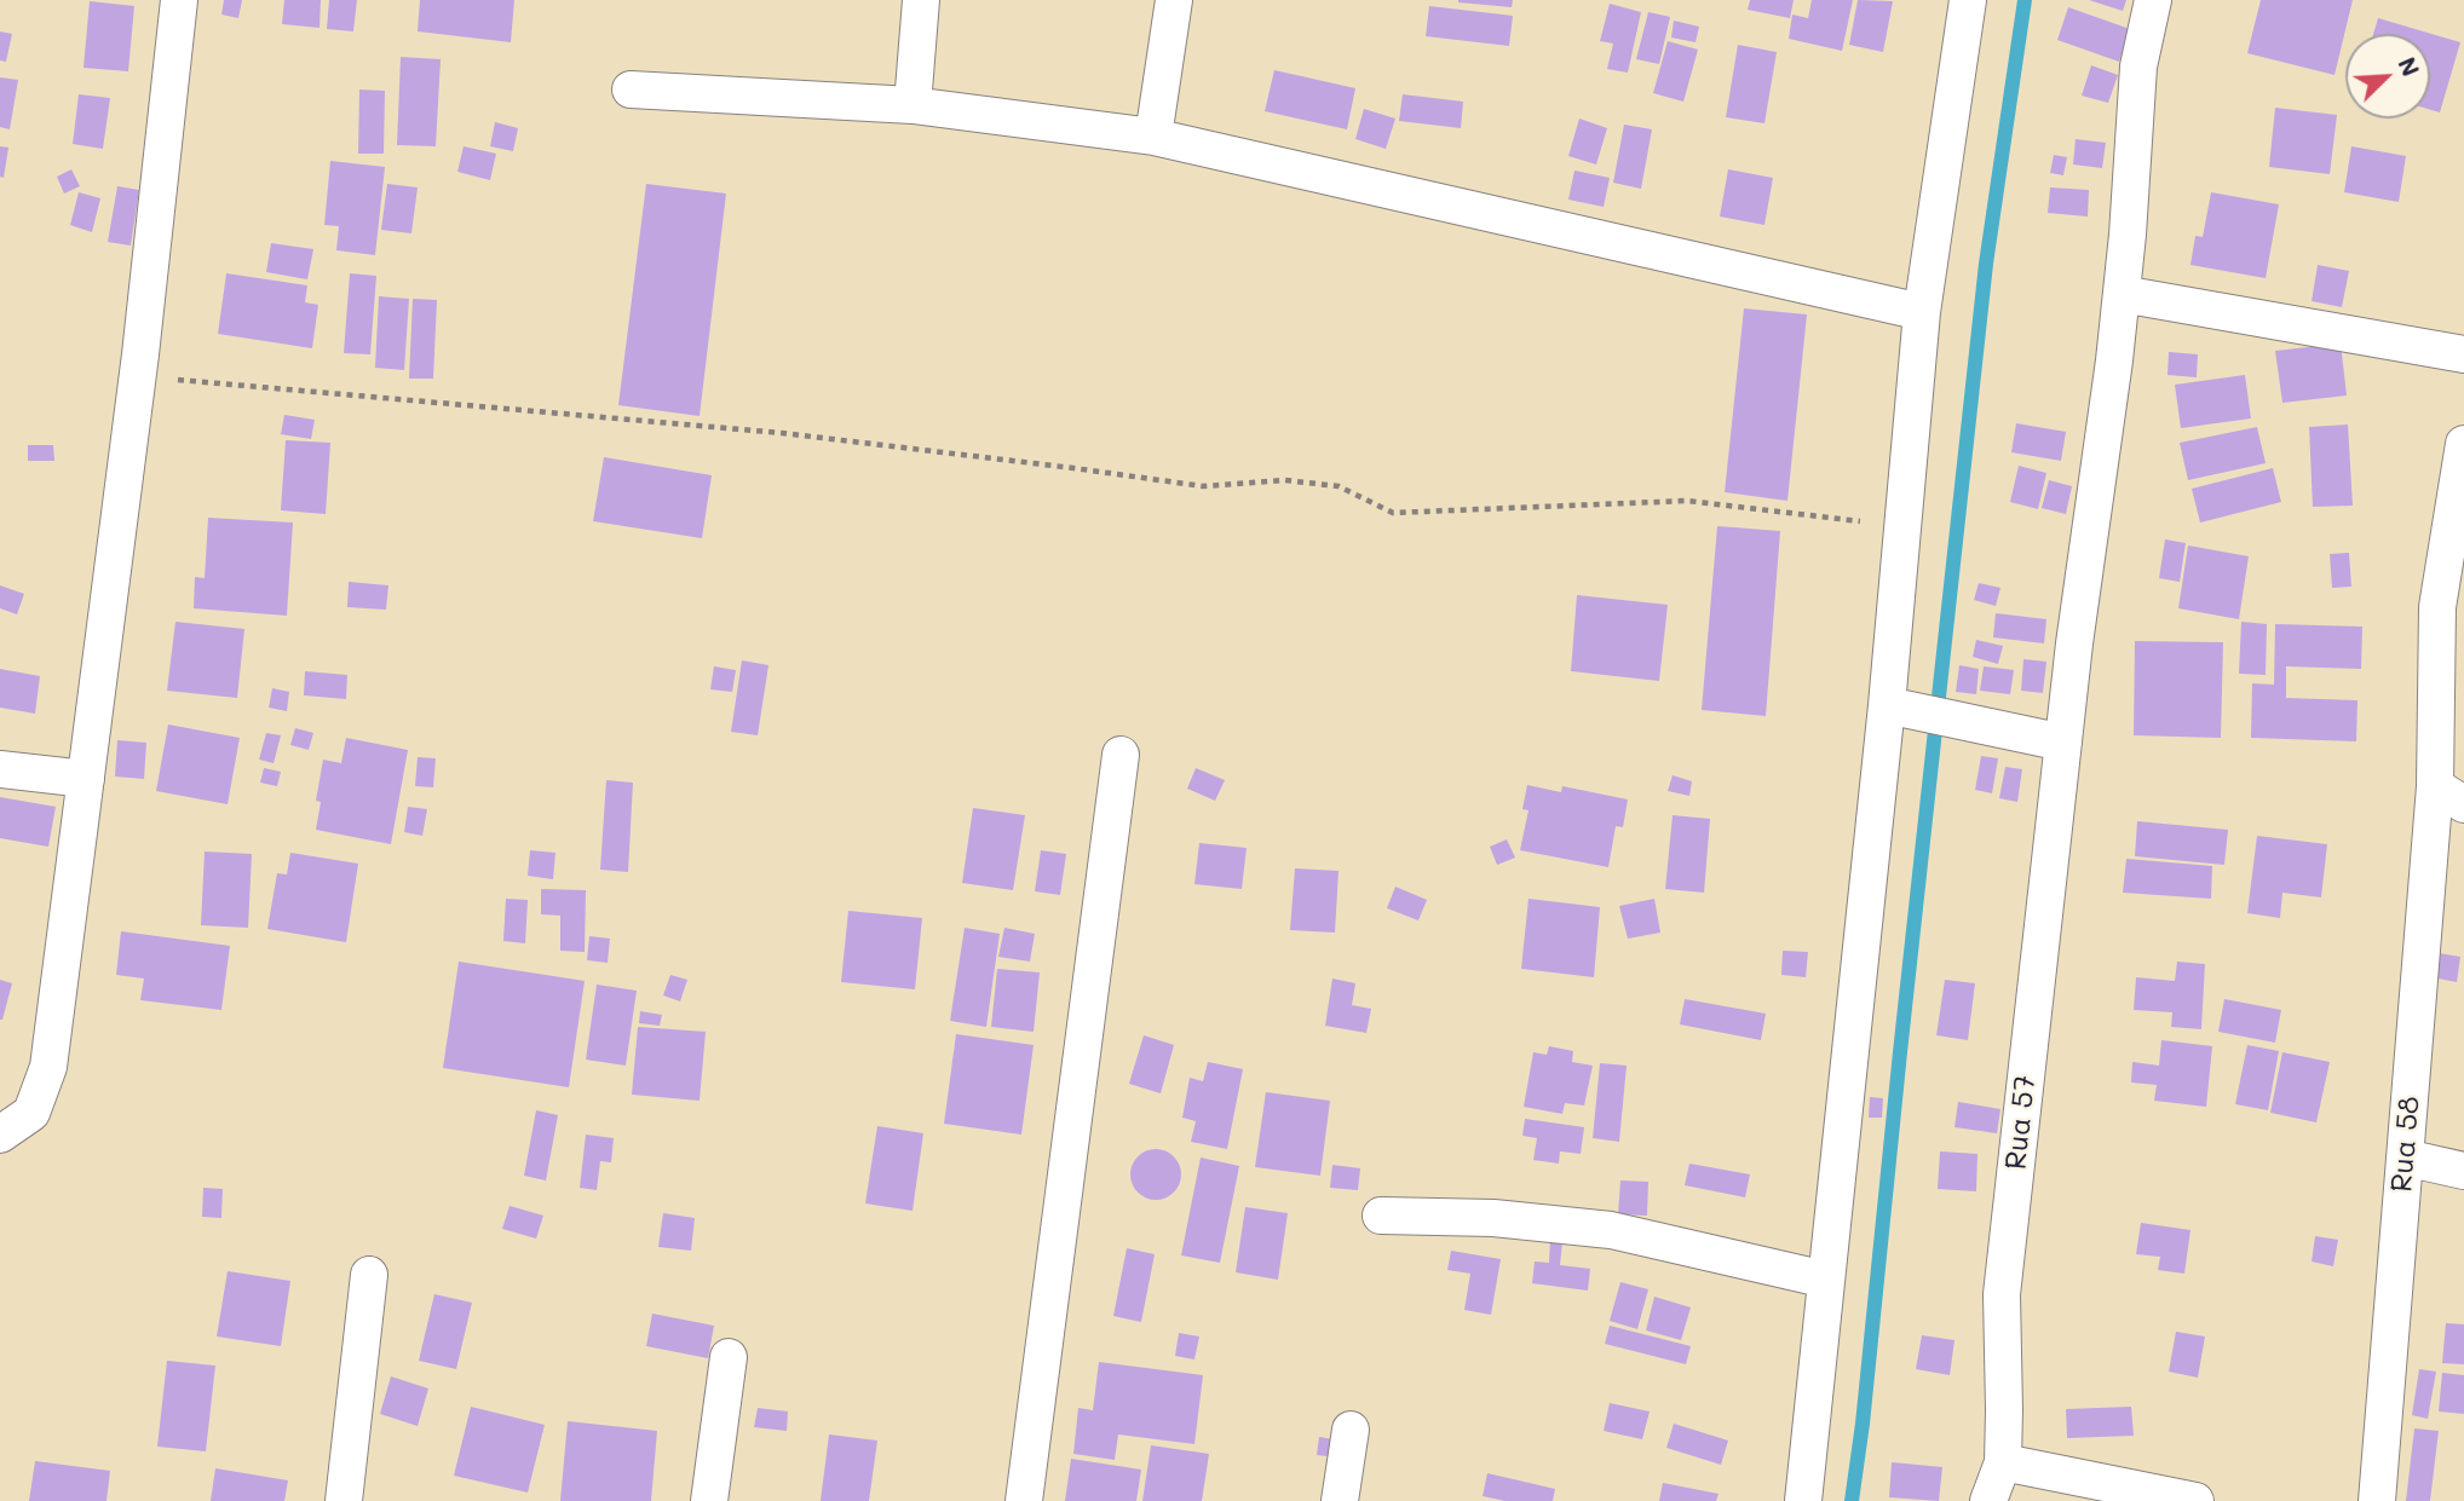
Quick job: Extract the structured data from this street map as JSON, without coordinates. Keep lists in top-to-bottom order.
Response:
{
  "streets": {
    "street": ["Rua 57", "Rua 58"]
  },
  "north": "top right"
}
